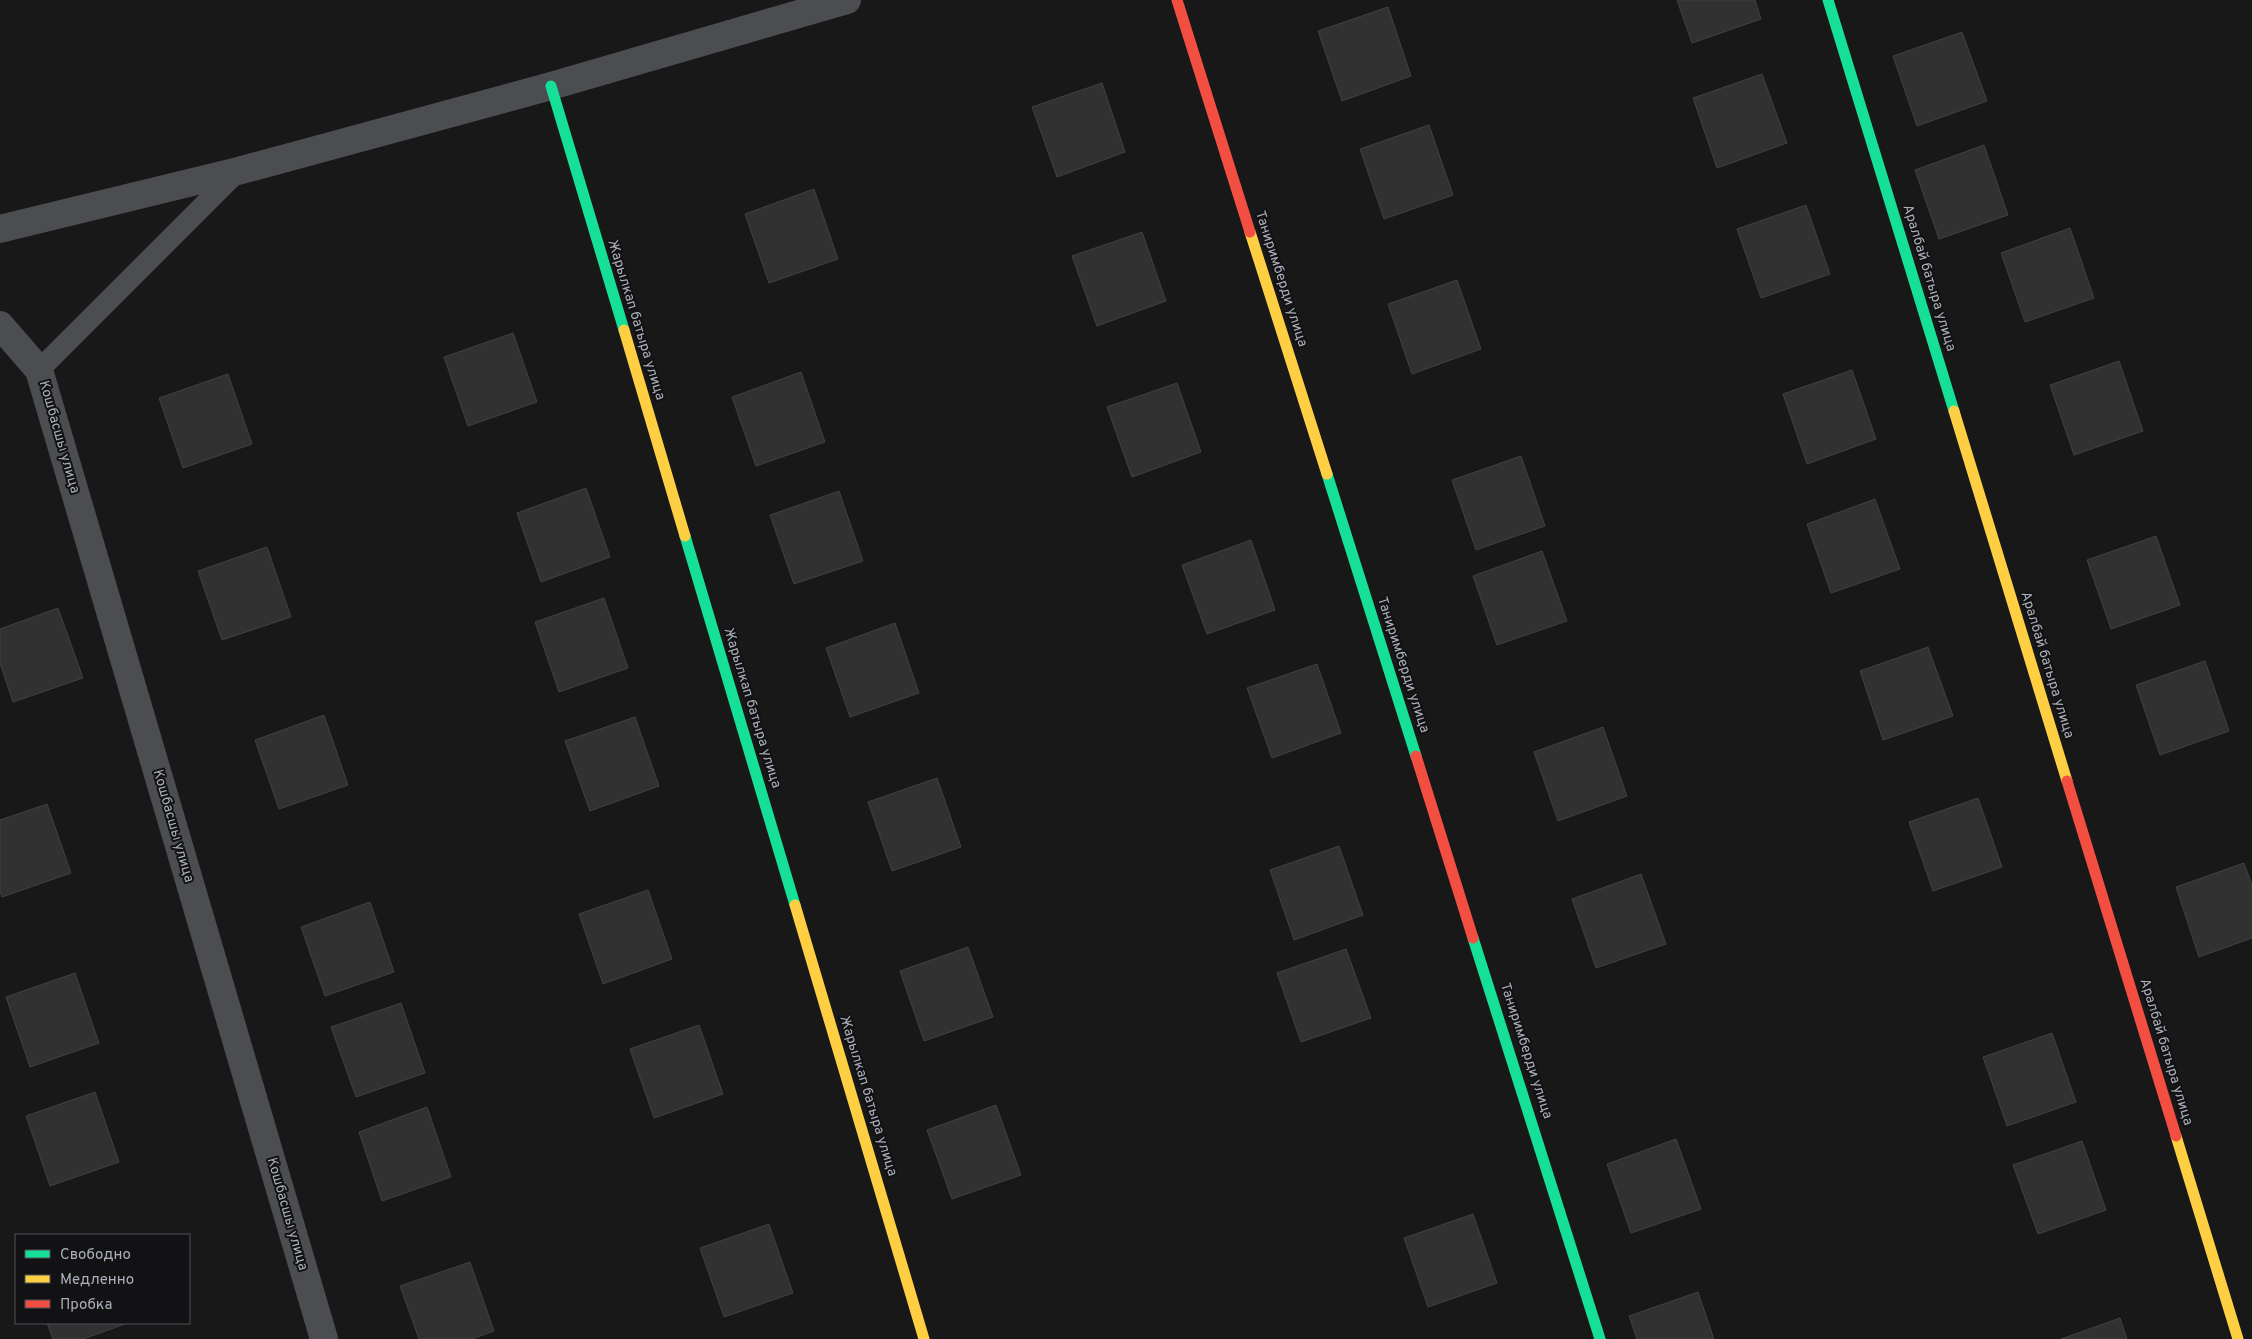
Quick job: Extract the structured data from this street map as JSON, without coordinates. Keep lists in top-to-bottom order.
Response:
{
  "streets": {
    "street": [
      "Аралбай батыра улица",
      "Таниримберди улица",
      "Жарылкап батыра улица",
      "Кошбасшы улица"
    ]
  },
  "legend": ["Свободно", "Медленно", "Пробка"]
}
